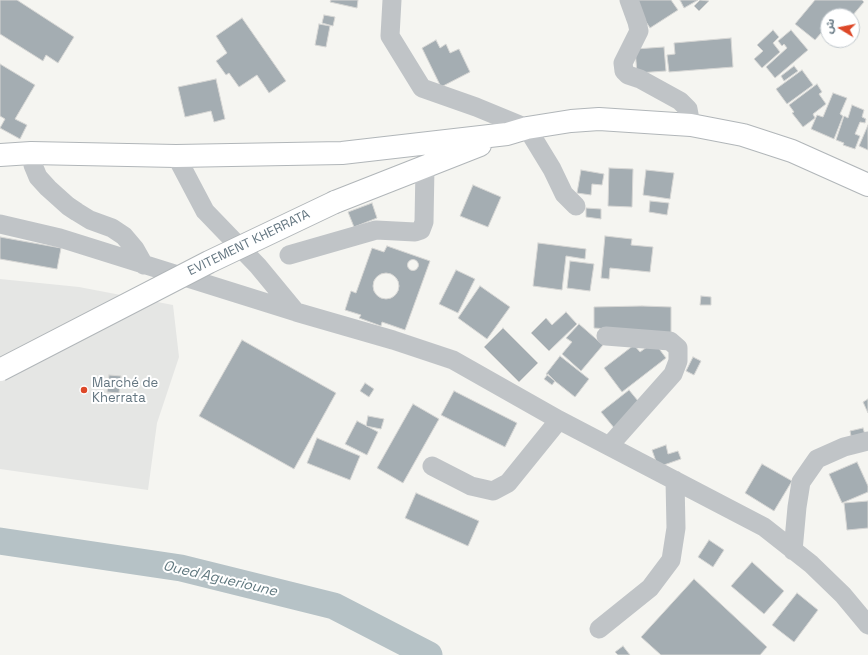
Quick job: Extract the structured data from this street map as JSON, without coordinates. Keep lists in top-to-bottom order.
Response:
{
  "streets": {
    "main road": ["EVITEMENT KHERRATA"]
  },
  "water": ["Oued Aguerioune"],
  "places": ["Marché de Kherrata"],
  "north": "left"
}
